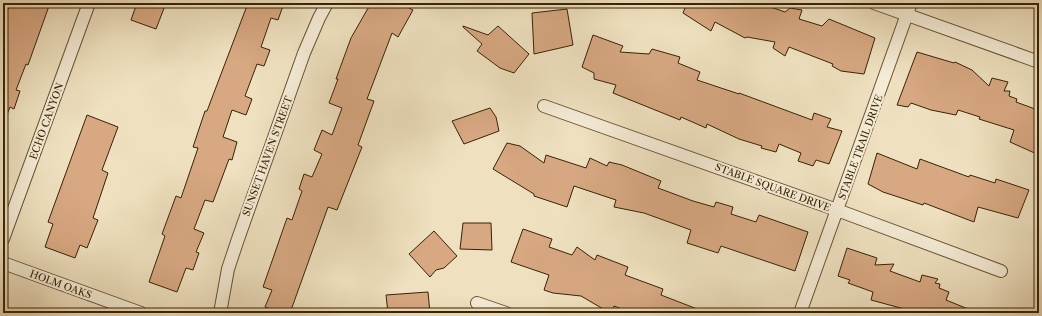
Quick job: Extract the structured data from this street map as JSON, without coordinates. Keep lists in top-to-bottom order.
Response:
{
  "streets": {
    "street": [
      "ECHO CANYON",
      "STABLE TRAIL DRIVE",
      "SUNSET HAVEN STREET",
      "STABLE SQUARE DRIVE",
      "HOLM OAKS"
    ]
  },
  "crossings": [
    ["STABLE TRAIL DRIVE", "STABLE SQUARE DRIVE"]
  ]
}
